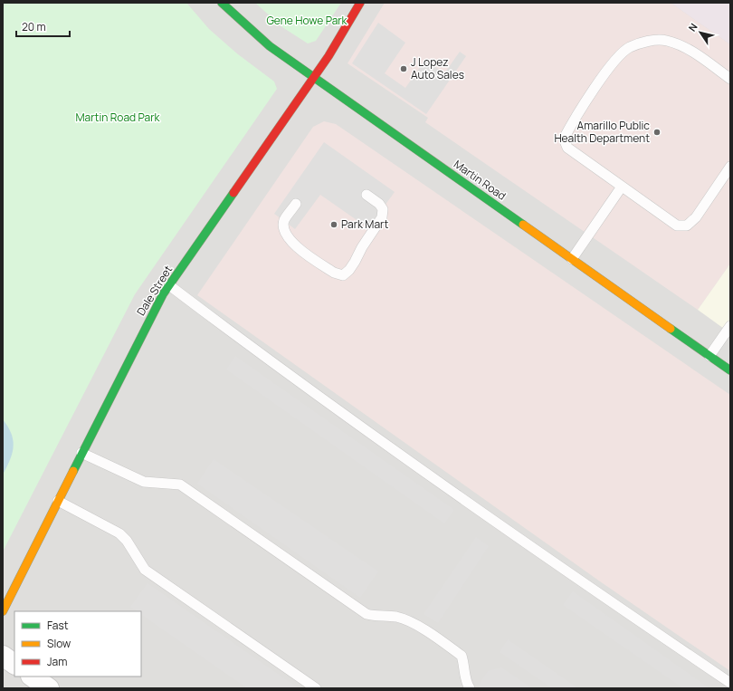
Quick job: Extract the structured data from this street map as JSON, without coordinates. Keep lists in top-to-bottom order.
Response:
{
  "streets": {
    "street": ["Martin Road", "Dale Street"]
  },
  "crossings": [
    ["Martin Road", "Dale Street"]
  ],
  "parks": ["Gene Howe Park", "Martin Road Park"],
  "places": ["J Lopez Auto Sales", "Amarillo Public Health Department", "Park Mart"],
  "legend": ["Fast", "Slow", "Jam"],
  "scale_bar": "20 m",
  "north": "top left"
}
